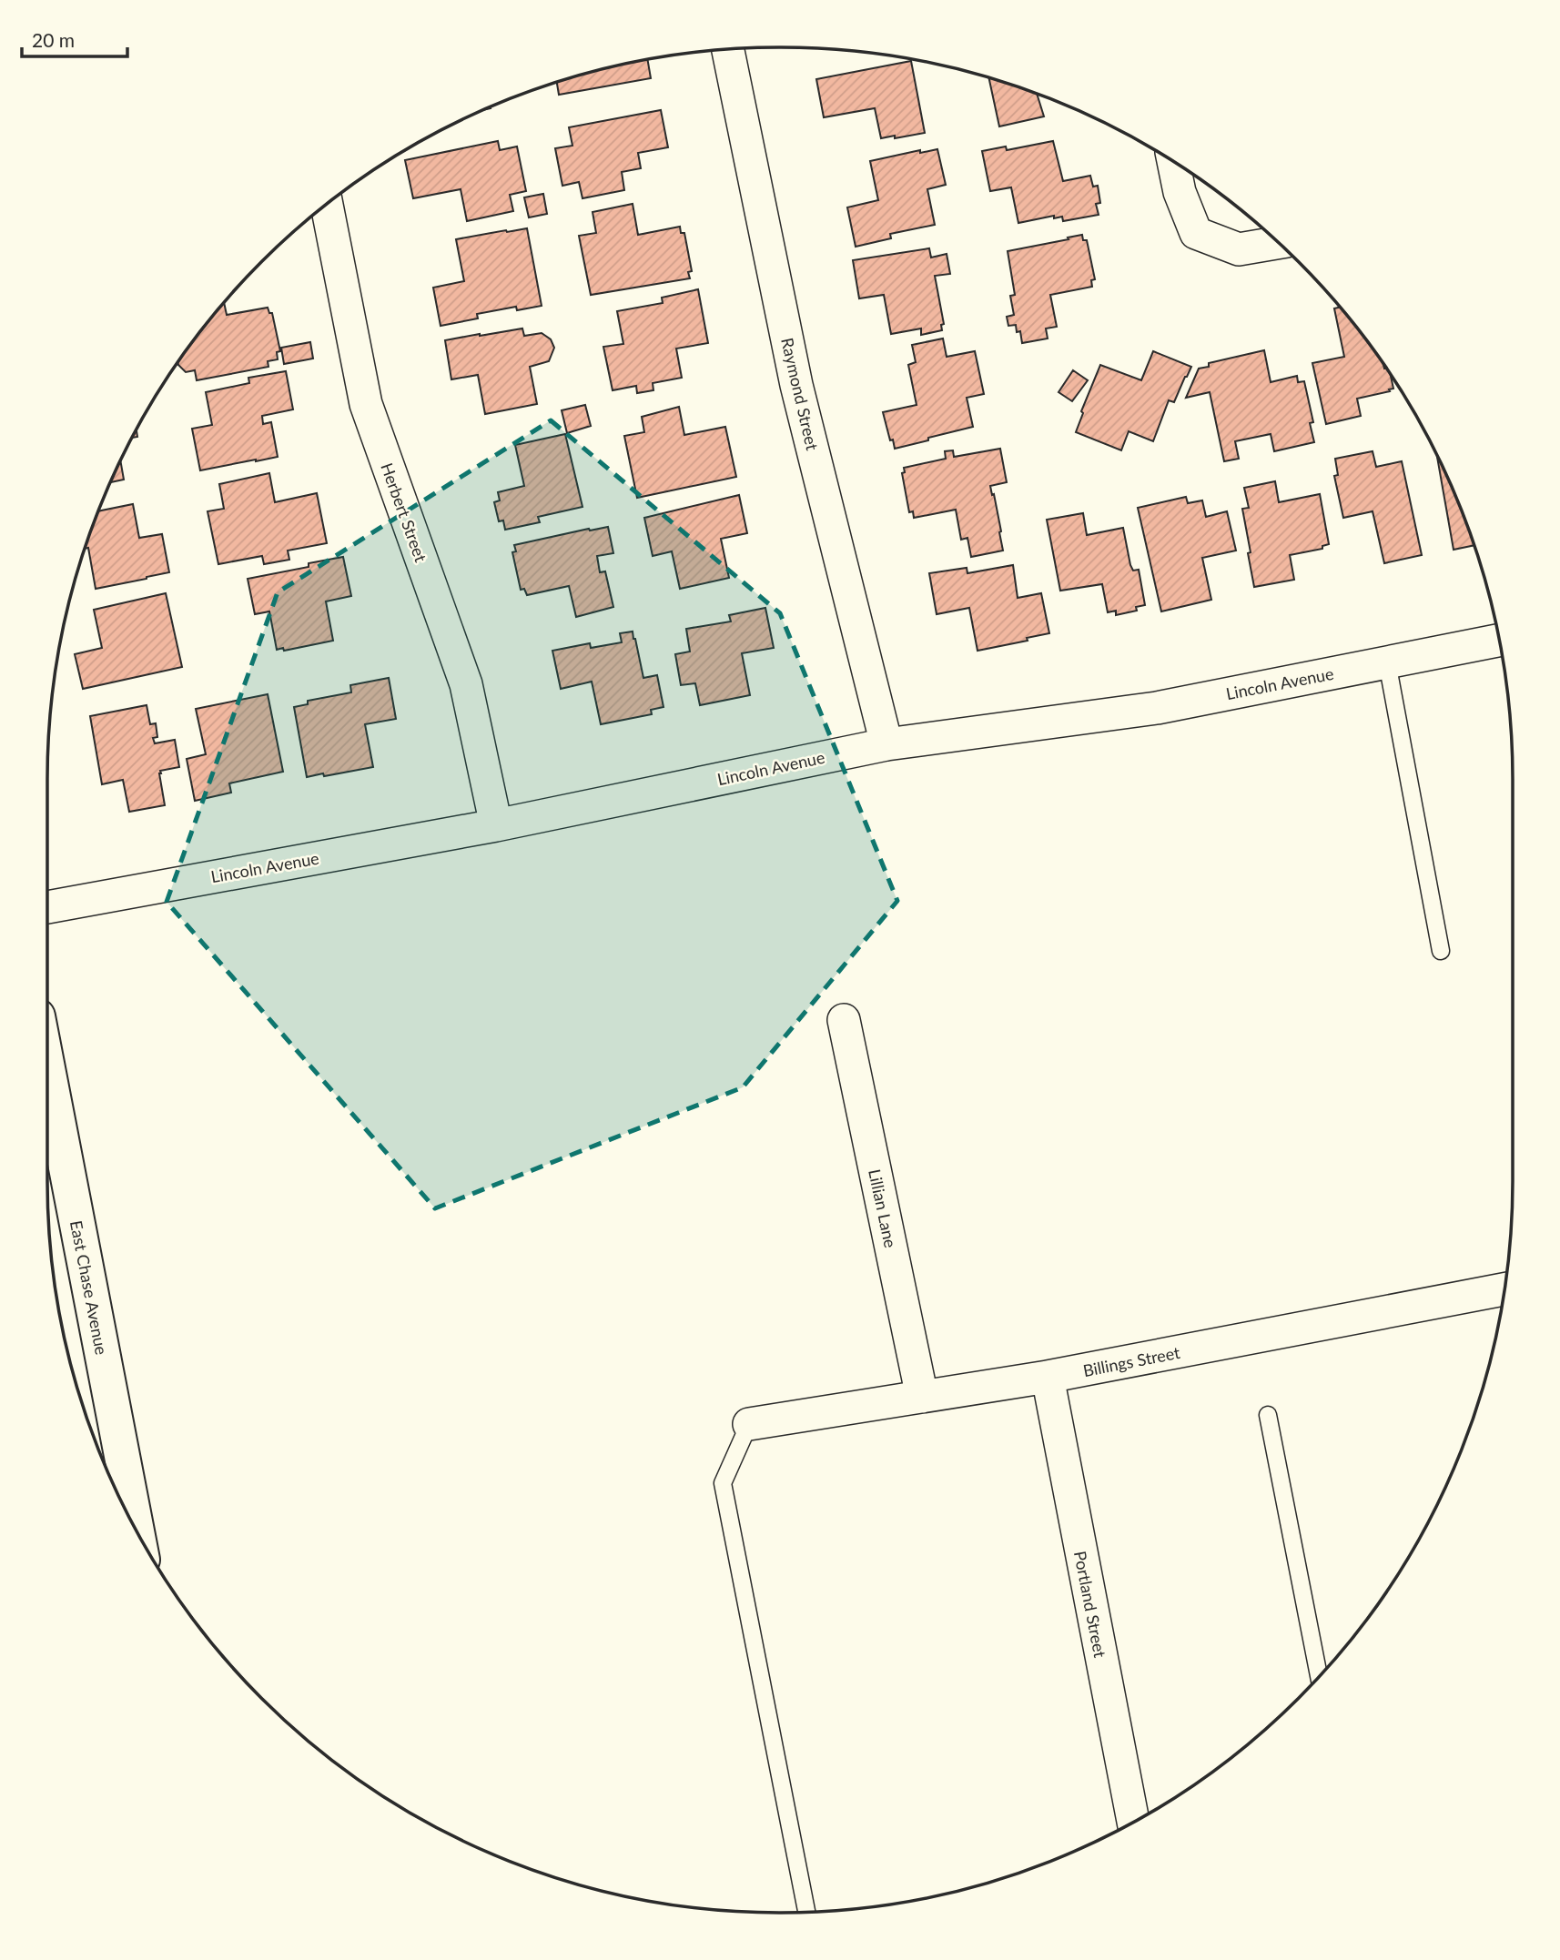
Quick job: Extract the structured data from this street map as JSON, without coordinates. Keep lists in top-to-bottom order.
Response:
{
  "streets": {
    "main road": ["East Chase Avenue"],
    "street": [
      "Raymond Street",
      "Herbert Street",
      "Lincoln Avenue",
      "Lillian Lane",
      "Billings Street",
      "Portland Street"
    ]
  },
  "crossings": [
    ["Raymond Street", "Lincoln Avenue"],
    ["Herbert Street", "Lincoln Avenue"],
    ["Lillian Lane", "Billings Street"],
    ["Billings Street", "Portland Street"]
  ],
  "scale_bar": "20 m"
}
